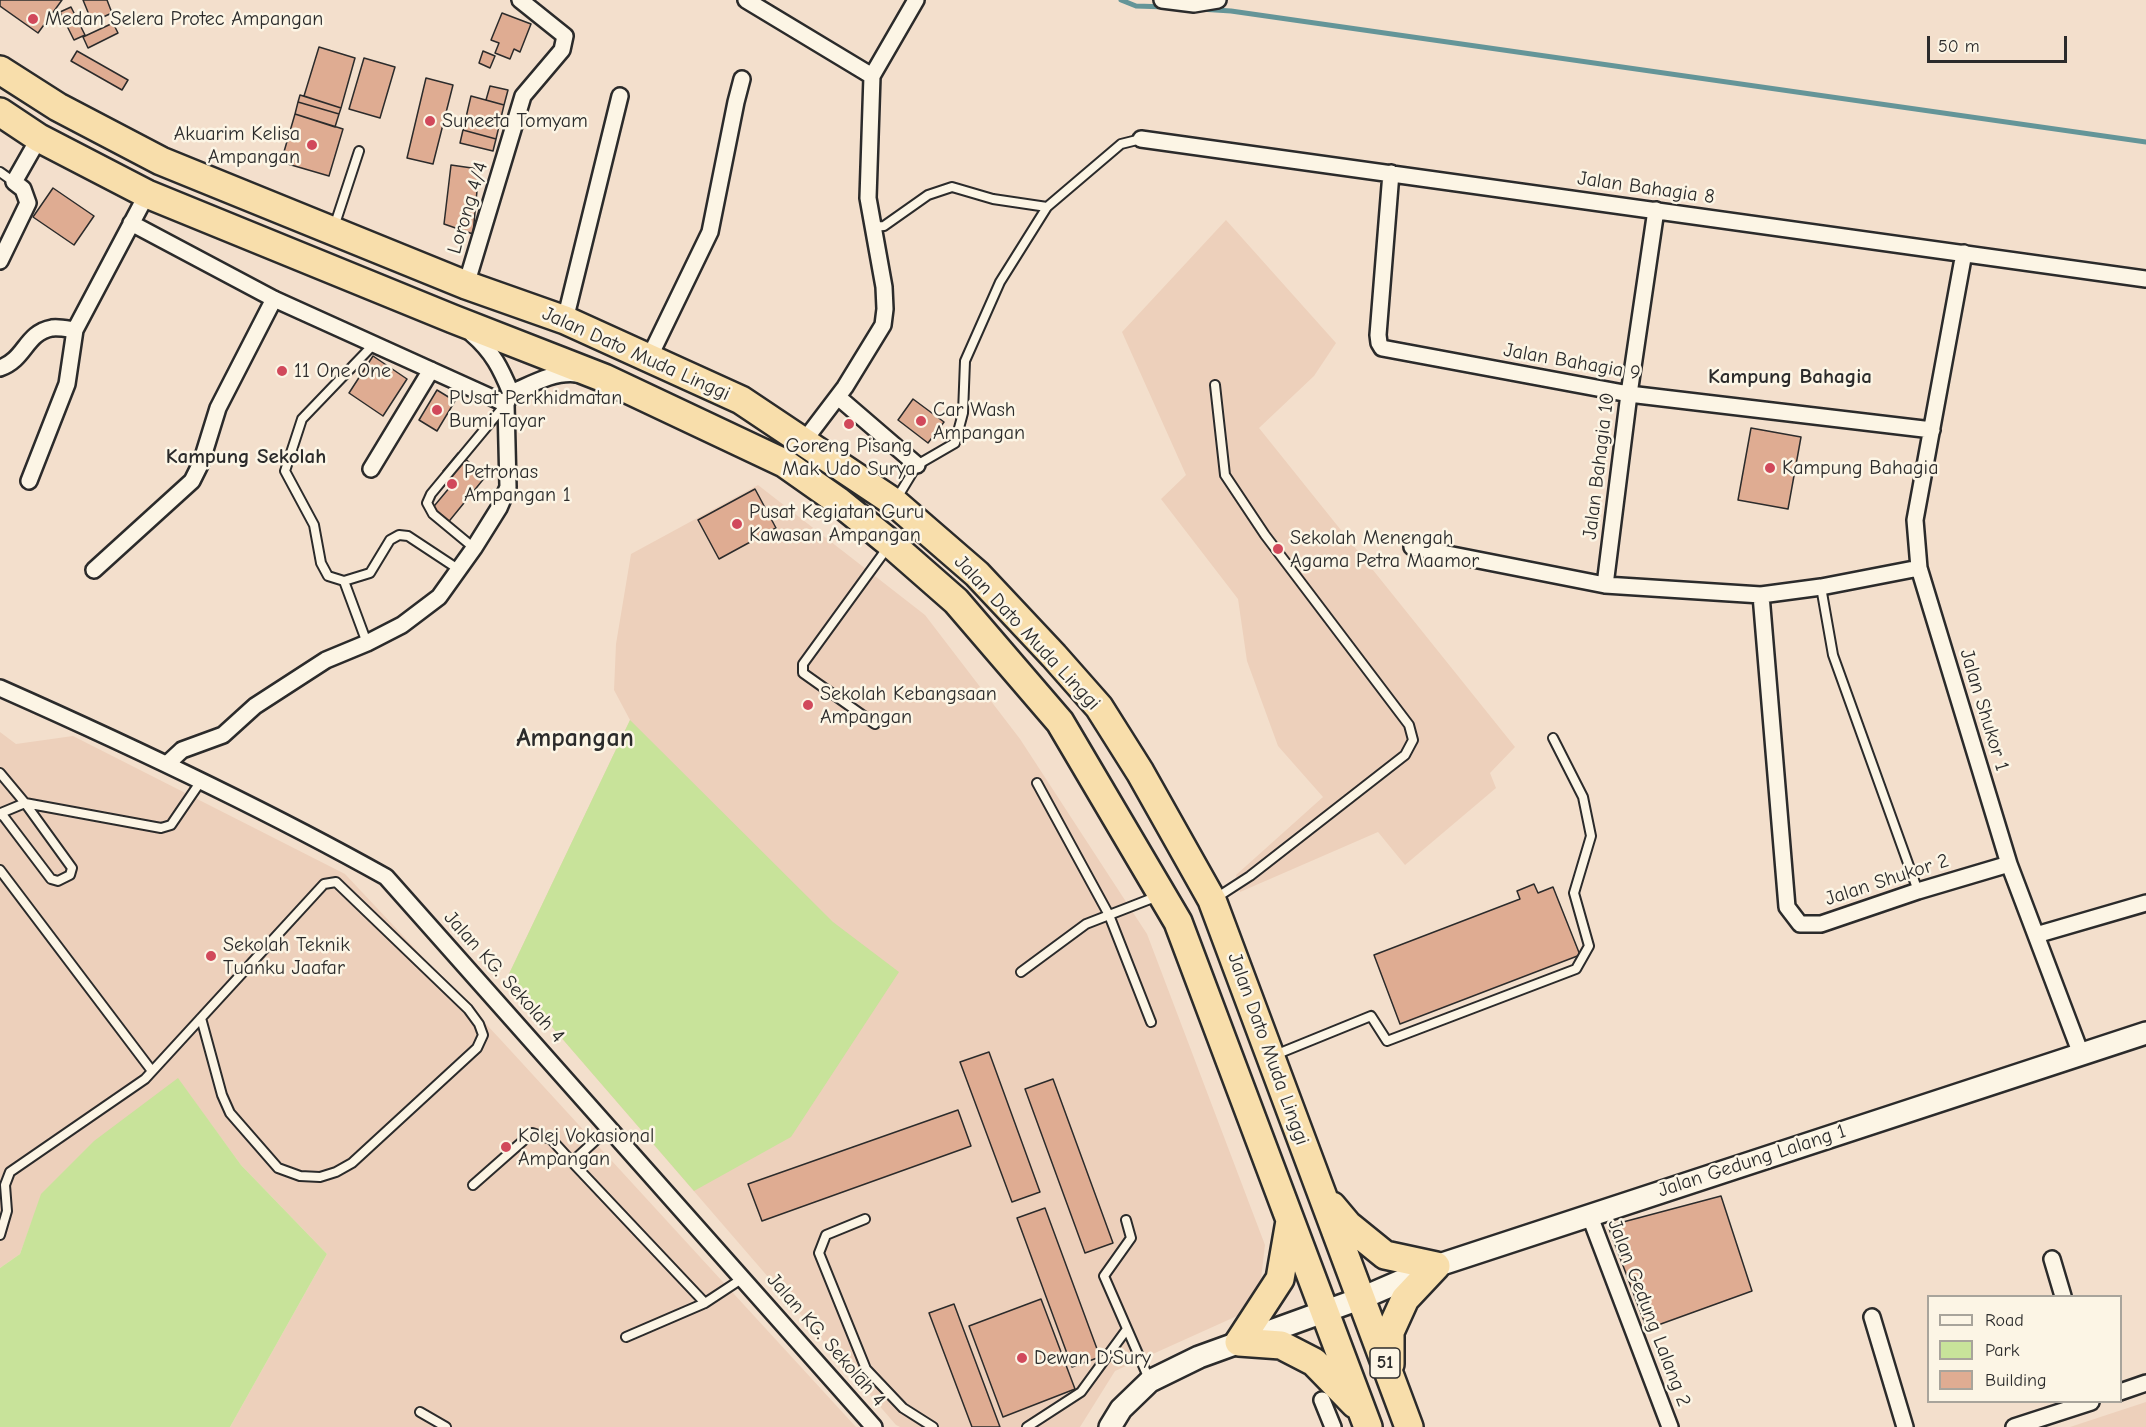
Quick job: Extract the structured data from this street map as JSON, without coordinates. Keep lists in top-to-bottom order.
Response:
{
  "streets": {
    "highway": ["Jalan Dato Muda Linggi", "51"],
    "street": [
      "Jalan Bahagia 8",
      "Lorong 4/4",
      "Jalan Bahagia 9",
      "Jalan Bahagia 10",
      "Jalan Shukor 1",
      "Jalan Shukor 2",
      "Jalan KG. Sekolah 4",
      "Jalan Gedung Lalang 1",
      "Jalan Gedung Lalang 2"
    ]
  },
  "crossings": [
    ["Jalan Bahagia 8", "Jalan Bahagia 9"],
    ["Jalan Bahagia 8", "Jalan Bahagia 10"],
    ["Jalan Bahagia 8", "Jalan Shukor 1"],
    ["Lorong 4/4", "Jalan Dato Muda Linggi"],
    ["Jalan Dato Muda Linggi", "Jalan Gedung Lalang 1"],
    ["Jalan Dato Muda Linggi", "51"],
    ["Jalan Bahagia 9", "Jalan Bahagia 10"],
    ["Jalan Bahagia 9", "Jalan Shukor 1"],
    ["Jalan Shukor 1", "Jalan Shukor 2"],
    ["Jalan Gedung Lalang 1", "Jalan Gedung Lalang 2"],
    ["Jalan Gedung Lalang 1", "51"]
  ],
  "districts": ["Kampung Bahagia", "Kampung Sekolah", "Ampangan"],
  "places": [
    "Medan Selera Protec Ampangan",
    "Suneeta Tomyam",
    "Akuarim Kelisa Ampangan",
    "11 One One",
    "PUsat Perkhidmatan Bumi Tayar",
    "Car Wash Ampangan",
    "Goreng Pisang Mak Udo Surya",
    "Kampung Bahagia",
    "Petronas Ampangan 1",
    "Pusat Kegiatan Guru Kawasan Ampangan",
    "Sekolah Menengah Agama Petra Maamor",
    "Sekolah Kebangsaan Ampangan",
    "Sekolah Teknik Tuanku Jaafar",
    "Kolej Vokasional Ampangan",
    "Dewan D'Sury"
  ],
  "legend": ["Road", "Park", "Building"],
  "scale_bar": "50 m"
}
